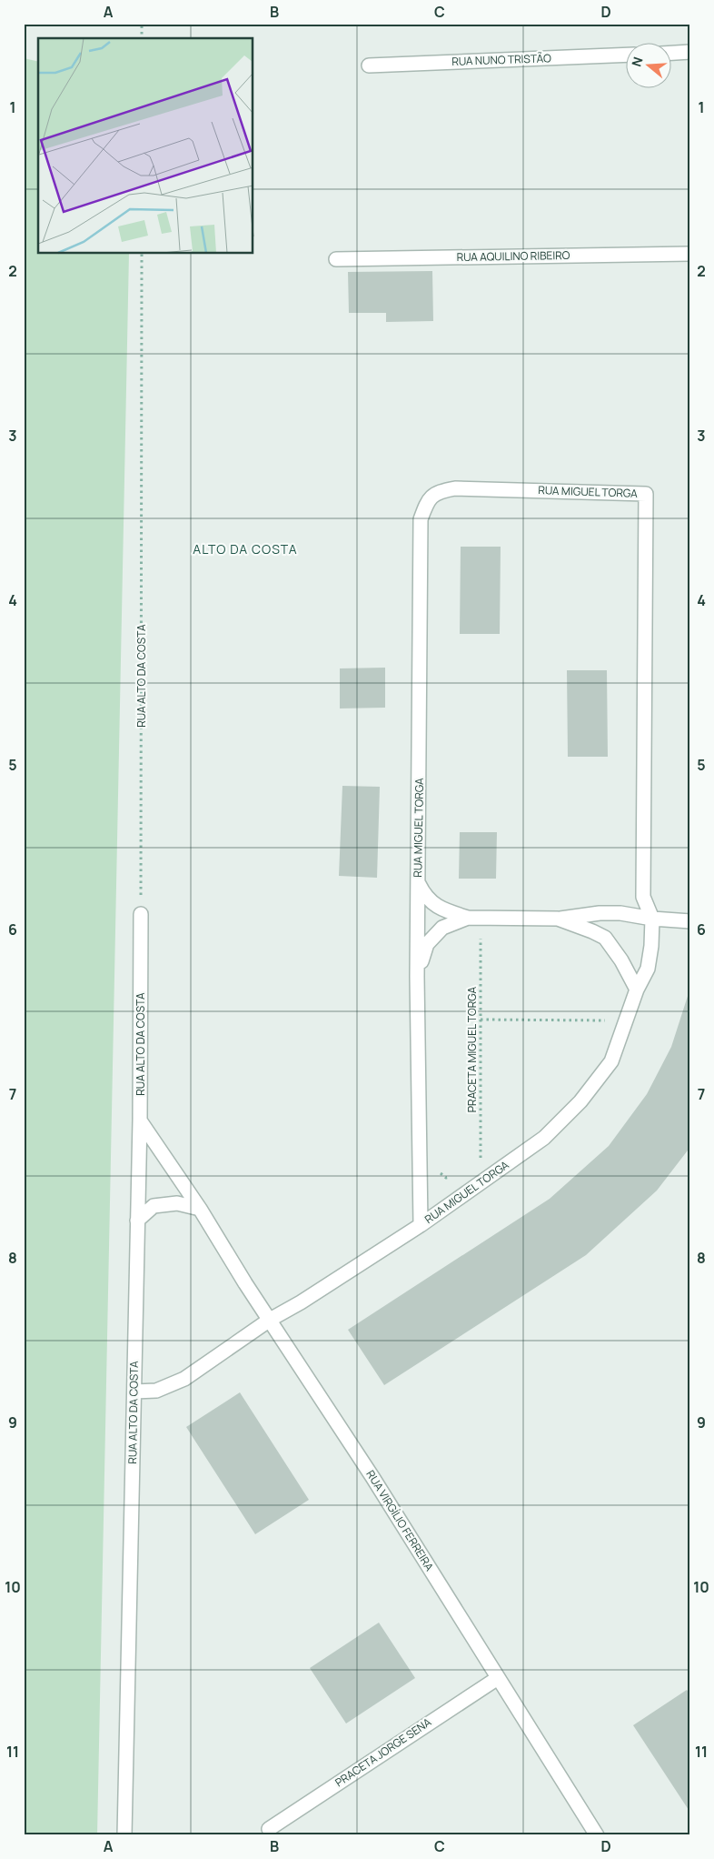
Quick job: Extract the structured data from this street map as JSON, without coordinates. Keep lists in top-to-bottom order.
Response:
{
  "streets": {
    "street": [
      "RUA NUNO TRISTÃO",
      "RUA AQUILINO RIBEIRO",
      "RUA MIGUEL TORGA",
      "RUA ALTO DA COSTA",
      "RUA VIRGÍLIO FERREIRA",
      "PRACETA JORGE SENA"
    ],
    "path": ["PRACETA MIGUEL TORGA"]
  },
  "crossings": [
    ["RUA MIGUEL TORGA", "RUA ALTO DA COSTA"],
    ["RUA MIGUEL TORGA", "RUA VIRGÍLIO FERREIRA"],
    ["RUA ALTO DA COSTA", "RUA VIRGÍLIO FERREIRA"],
    ["RUA VIRGÍLIO FERREIRA", "PRACETA JORGE SENA"]
  ],
  "districts": ["ALTO DA COSTA"],
  "north": "left",
  "grid": {
    "columns": [
      "A",
      "B",
      "C",
      "D"
    ],
    "rows": [
      "1",
      "2",
      "3",
      "4",
      "5",
      "6",
      "7",
      "8",
      "9",
      "10",
      "11"
    ]
  }
}
